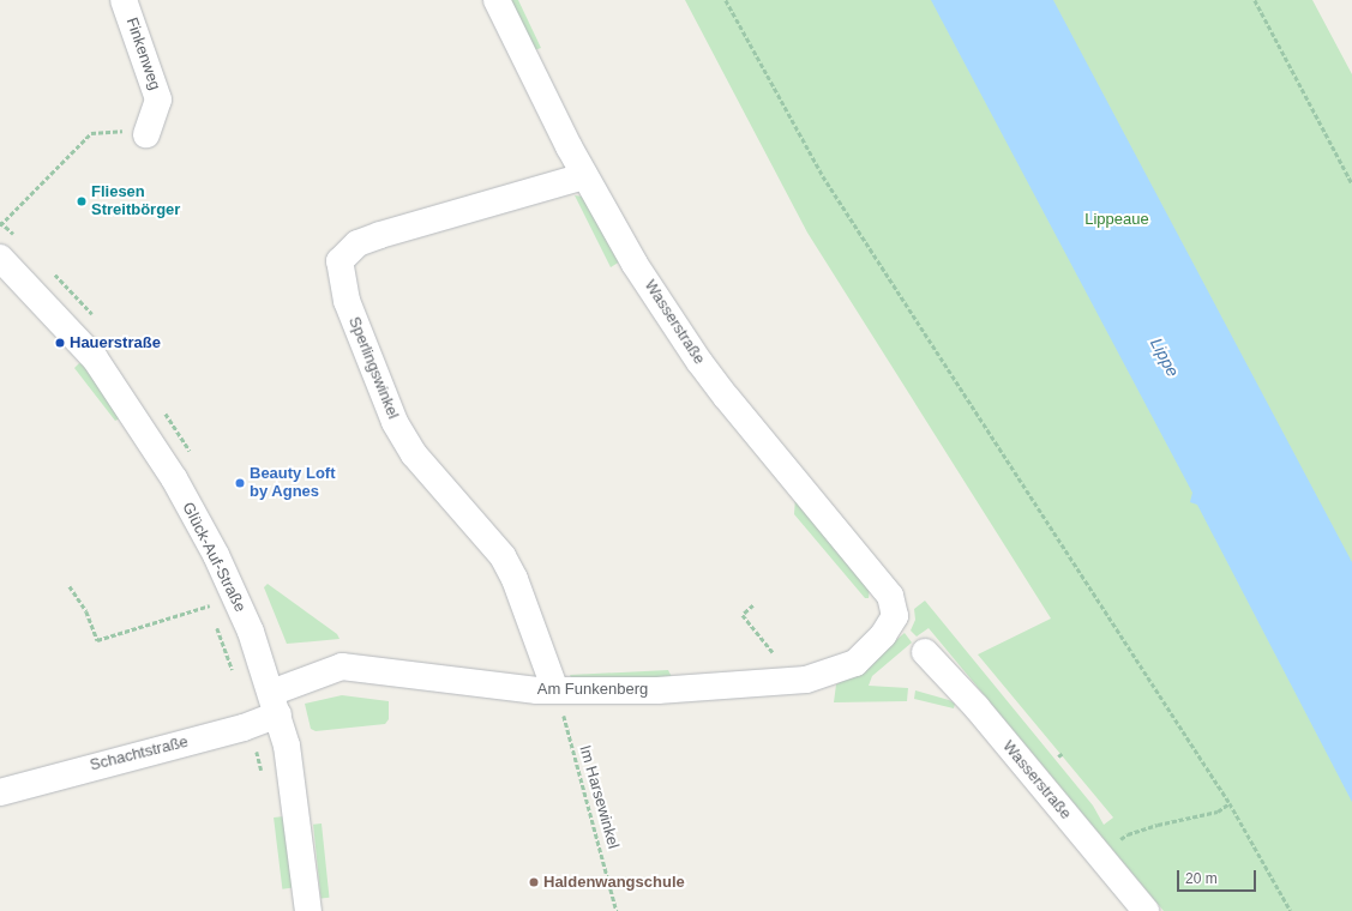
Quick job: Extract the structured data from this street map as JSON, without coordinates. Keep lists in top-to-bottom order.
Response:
{
  "streets": {
    "street": [
      "Finkenweg",
      "Wasserstraße",
      "Sperlingswinkel",
      "Glück-Auf-Straße",
      "Am Funkenberg",
      "Schachtstraße"
    ],
    "path": ["Im Harsewinkel"]
  },
  "crossings": [
    ["Wasserstraße", "Sperlingswinkel"],
    ["Wasserstraße", "Am Funkenberg"],
    ["Sperlingswinkel", "Am Funkenberg"],
    ["Sperlingswinkel", "Im Harsewinkel"],
    ["Glück-Auf-Straße", "Am Funkenberg"],
    ["Glück-Auf-Straße", "Schachtstraße"],
    ["Am Funkenberg", "Schachtstraße"],
    ["Am Funkenberg", "Im Harsewinkel"]
  ],
  "water": ["Lippe"],
  "parks": ["Lippeaue"],
  "places": [
    "Fliesen Streitbörger",
    "Hauerstraße",
    "Beauty Loft by Agnes",
    "Haldenwangschule"
  ],
  "scale_bar": "20 m"
}
